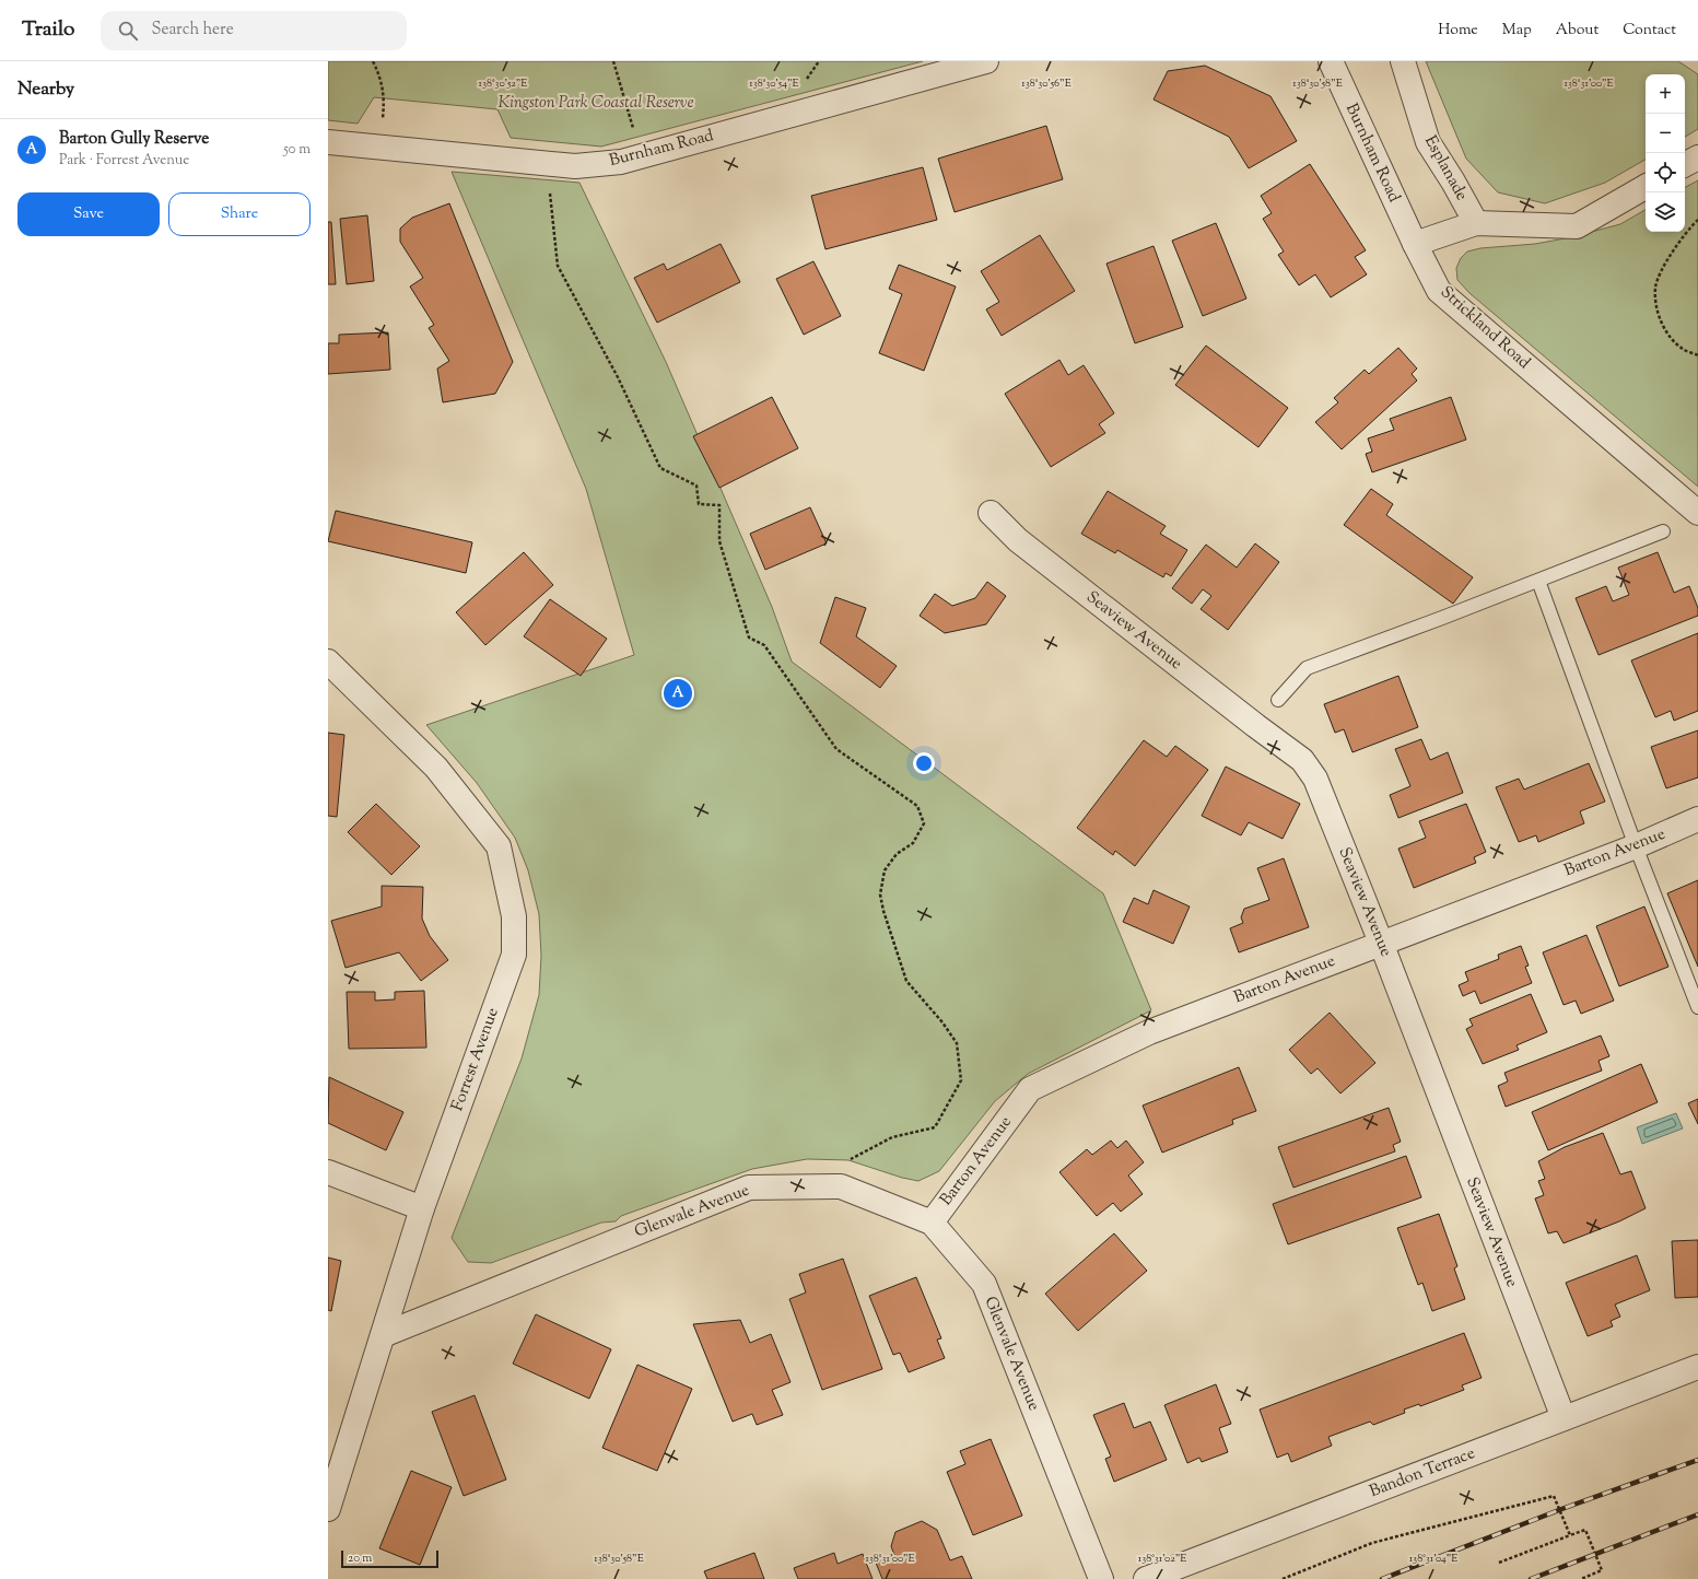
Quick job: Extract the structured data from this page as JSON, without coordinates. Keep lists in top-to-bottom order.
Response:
{
  "streets": {
    "street": [
      "Burnham Road",
      "Esplanade",
      "Strickland Road",
      "Seaview Avenue",
      "Barton Avenue",
      "Forrest Avenue",
      "Glenvale Avenue",
      "Bandon Terrace"
    ]
  },
  "crossings": [
    ["Burnham Road", "Strickland Road"],
    ["Seaview Avenue", "Barton Avenue"],
    ["Seaview Avenue", "Bandon Terrace"],
    ["Barton Avenue", "Glenvale Avenue"],
    ["Forrest Avenue", "Glenvale Avenue"]
  ],
  "parks": ["Kingston Park Coastal Reserve"],
  "scale_bar": "20 m",
  "page": {
    "header": "Trailo",
    "search": "Search here",
    "nav": [
      "Home",
      "Map",
      "About",
      "Contact"
    ],
    "heading": "Nearby",
    "map_buttons": ["+", "−"],
    "list": [
      {
        "mark": "A",
        "name": "Barton Gully Reserve",
        "note": "Park · Forrest Avenue",
        "value": "50 m"
      }
    ],
    "buttons": ["Save", "Share"],
    "pins": "A",
    "scale": "20 m"
  },
  "coordinates": [
    "138°30'52\"E",
    "138°30'54\"E",
    "138°30'56\"E",
    "138°30'58\"E",
    "138°31'00\"E",
    "138°31'02\"E",
    "138°31'04\"E"
  ]
}
